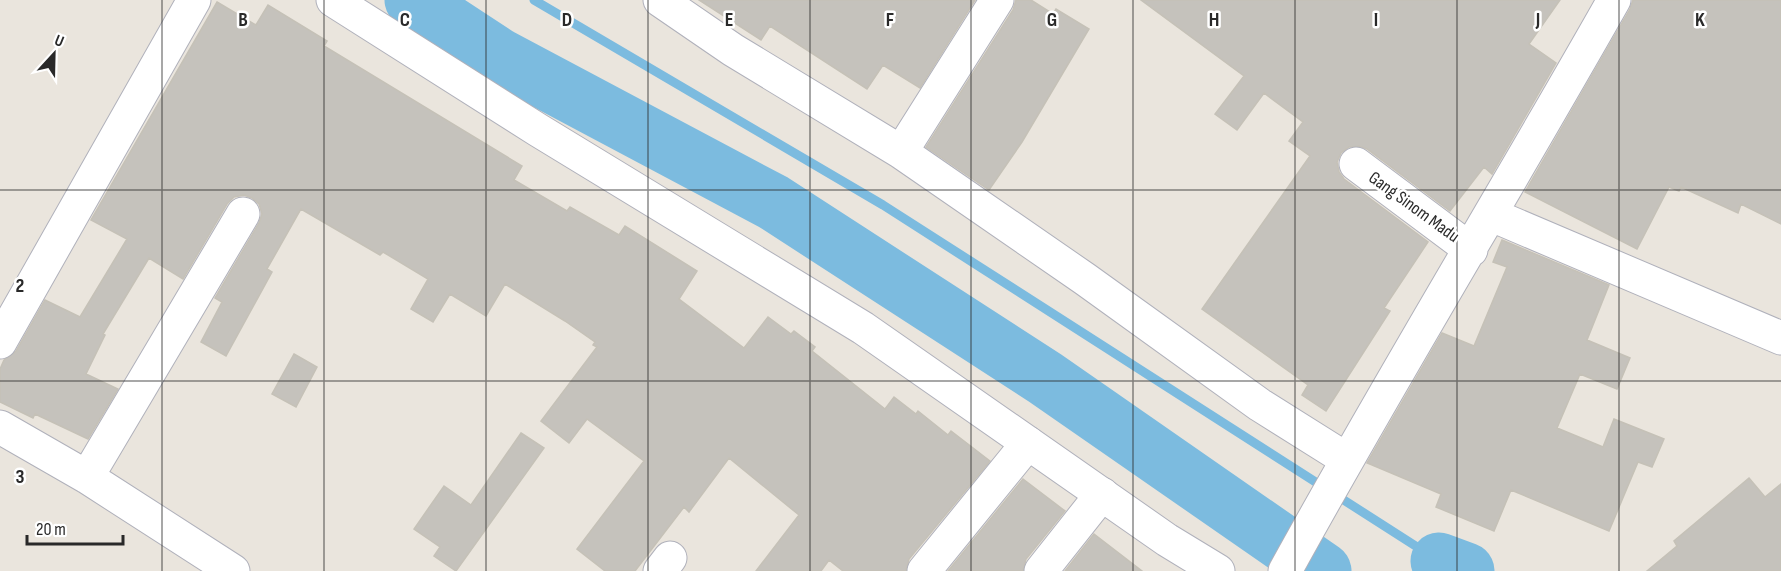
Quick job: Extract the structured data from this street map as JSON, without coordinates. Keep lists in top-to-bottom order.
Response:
{
  "streets": {
    "street": ["Gang Sinom Madu"]
  },
  "scale_bar": "20 m",
  "north": "top",
  "grid": {
    "columns": [
      "B",
      "C",
      "D",
      "E",
      "F",
      "G",
      "H",
      "I",
      "J",
      "K"
    ],
    "rows": ["2", "3"]
  }
}
